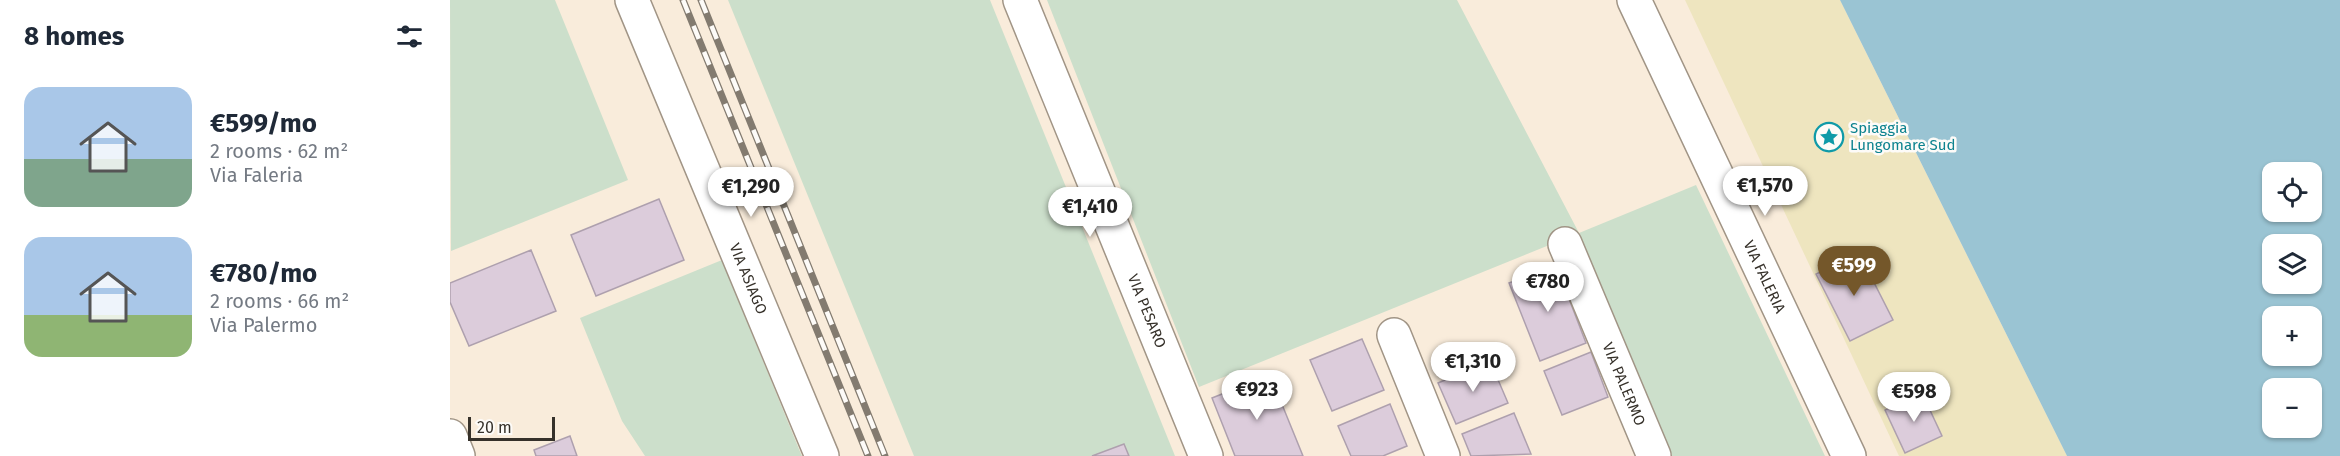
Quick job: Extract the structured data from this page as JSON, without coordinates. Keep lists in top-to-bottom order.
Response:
{
  "streets": {
    "street": [
      "VIA FALERIA",
      "VIA ASIAGO",
      "VIA PESARO",
      "VIA PALERMO"
    ]
  },
  "places": {
    "place": ["Spiaggia Lungomare Sud"]
  },
  "scale_bar": "20 m",
  "page": {
    "heading": "8 homes",
    "list": [
      {
        "name": "€599/mo",
        "note": "2 rooms · 62 m² · Via Faleria"
      },
      {
        "name": "€780/mo",
        "note": "2 rooms · 66 m² · Via Palermo"
      }
    ],
    "map_buttons": ["+", "−"],
    "price": [
      "€1,570",
      "€1,290",
      "€1,410",
      "€599",
      "€780",
      "€1,310",
      "€923",
      "€598"
    ],
    "scale": "20 m"
  }
}
